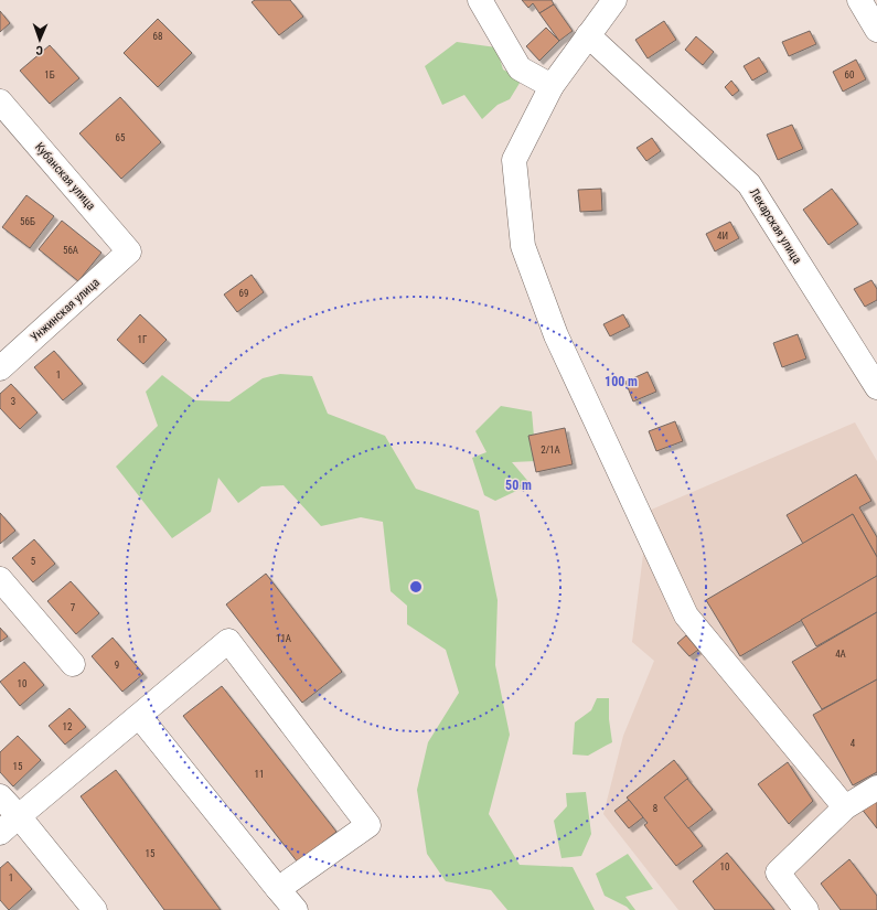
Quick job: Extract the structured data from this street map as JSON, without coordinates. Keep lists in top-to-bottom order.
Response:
{
  "streets": {
    "street": ["Кубанская улица", "Лекарская улица", "Унжинская улица"]
  },
  "crossings": [
    ["Кубанская улица", "Унжинская улица"]
  ],
  "house_numbers": [
    "68",
    "1Б",
    "60",
    "65",
    "56Б",
    "4И",
    "56А",
    "69",
    "1Г",
    "1",
    "3",
    "2/1А",
    "5",
    "7",
    "11А",
    "4А",
    "9",
    "10",
    "12",
    "4",
    "15",
    "11",
    "8",
    "15",
    "10",
    "1"
  ],
  "north": "bottom",
  "rings": ["100 m", "50 m"]
}
